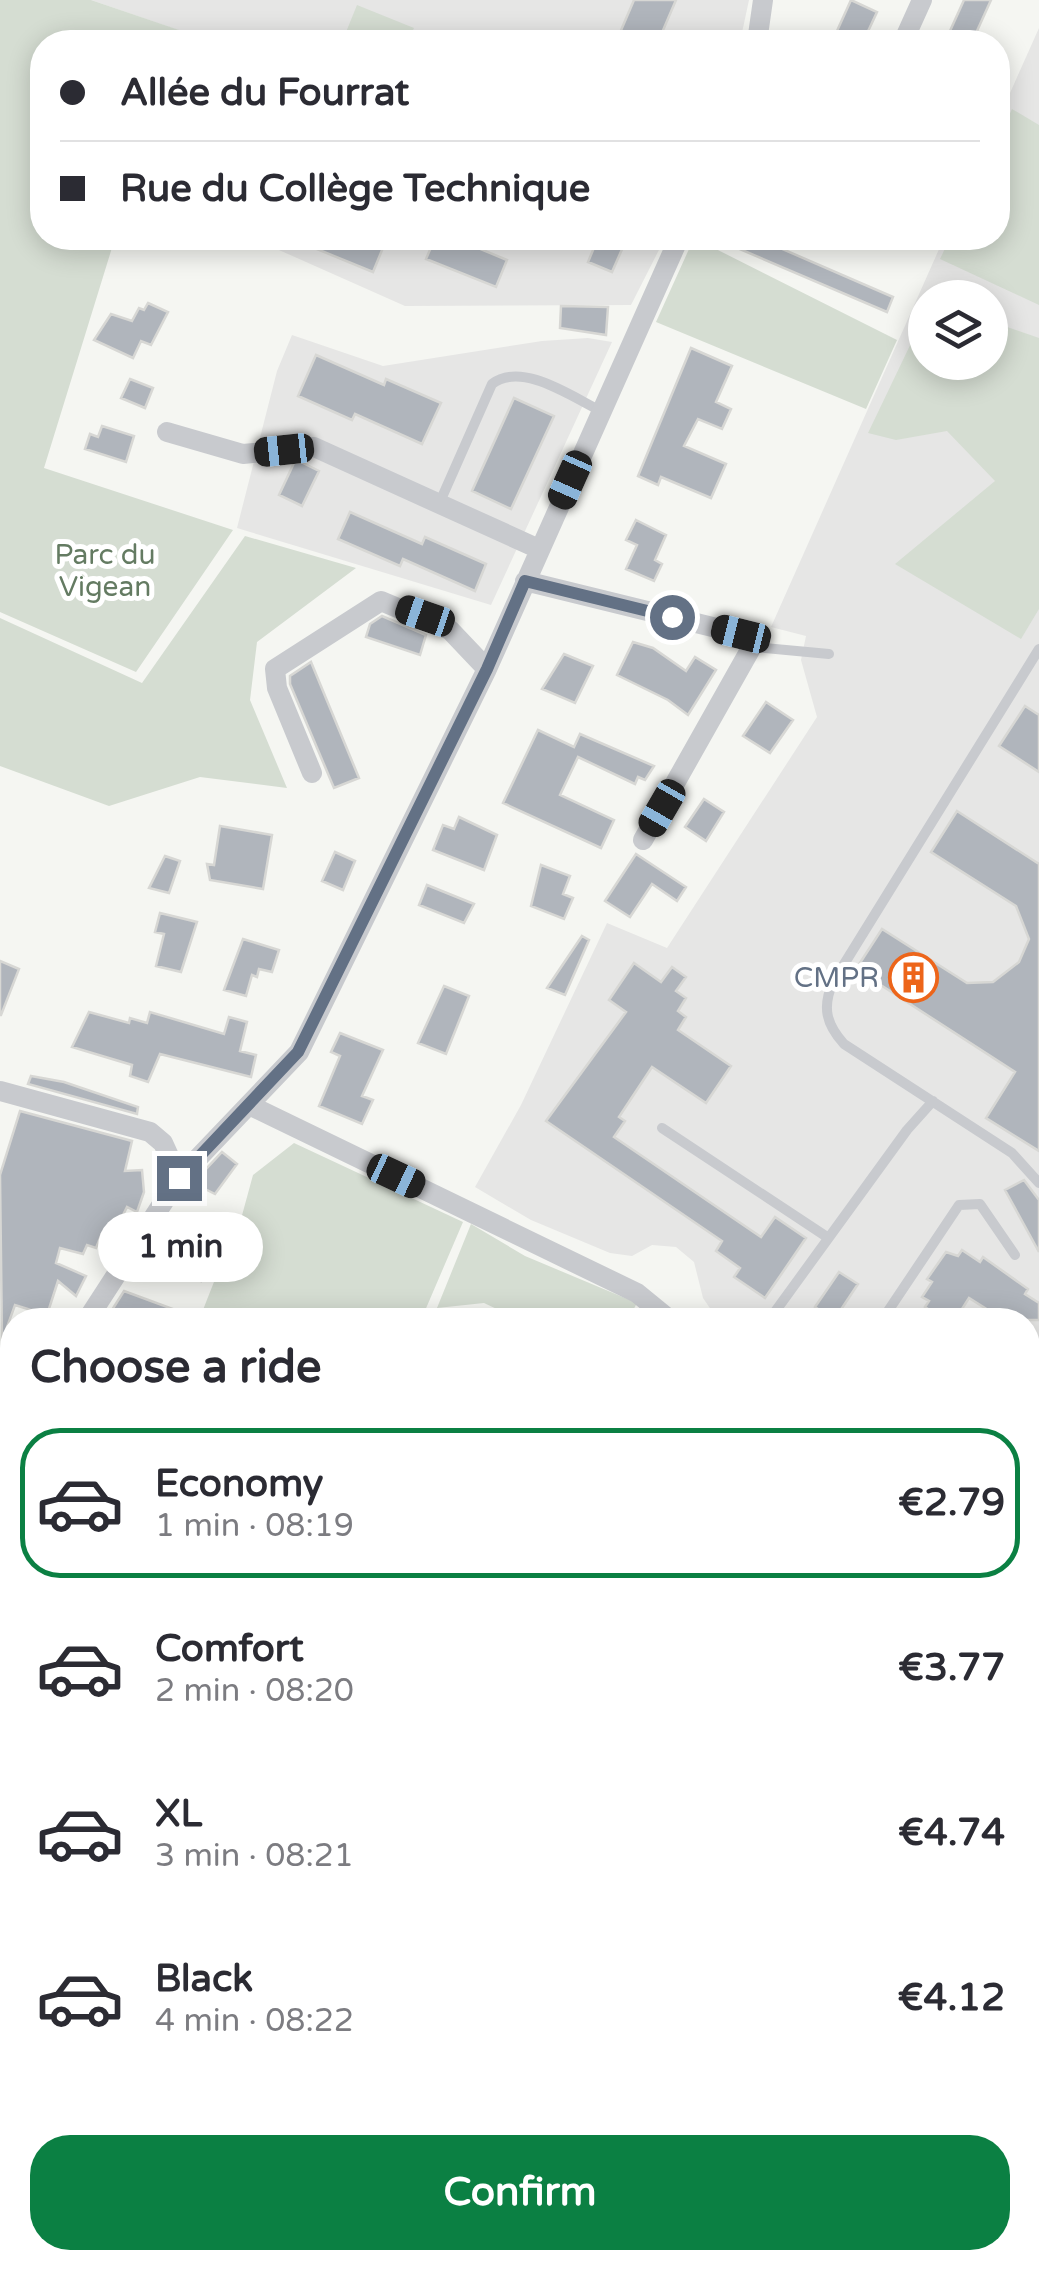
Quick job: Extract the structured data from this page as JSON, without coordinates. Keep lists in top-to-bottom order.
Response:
{
  "parks": ["Parc du Vigean"],
  "places": {
    "building": ["CMPR"]
  },
  "page": {
    "banner": ["Allée du Fourrat", "Rue du Collège Technique"],
    "bubble": "1 min",
    "heading": "Choose a ride",
    "list": [
      {
        "name": "Economy",
        "note": "1 min · 08:19",
        "value": "€2.79"
      },
      {
        "name": "Comfort",
        "note": "2 min · 08:20",
        "value": "€3.77"
      },
      {
        "name": "XL",
        "note": "3 min · 08:21",
        "value": "€4.74"
      },
      {
        "name": "Black",
        "note": "4 min · 08:22",
        "value": "€4.12"
      }
    ],
    "buttons": "Confirm"
  }
}
